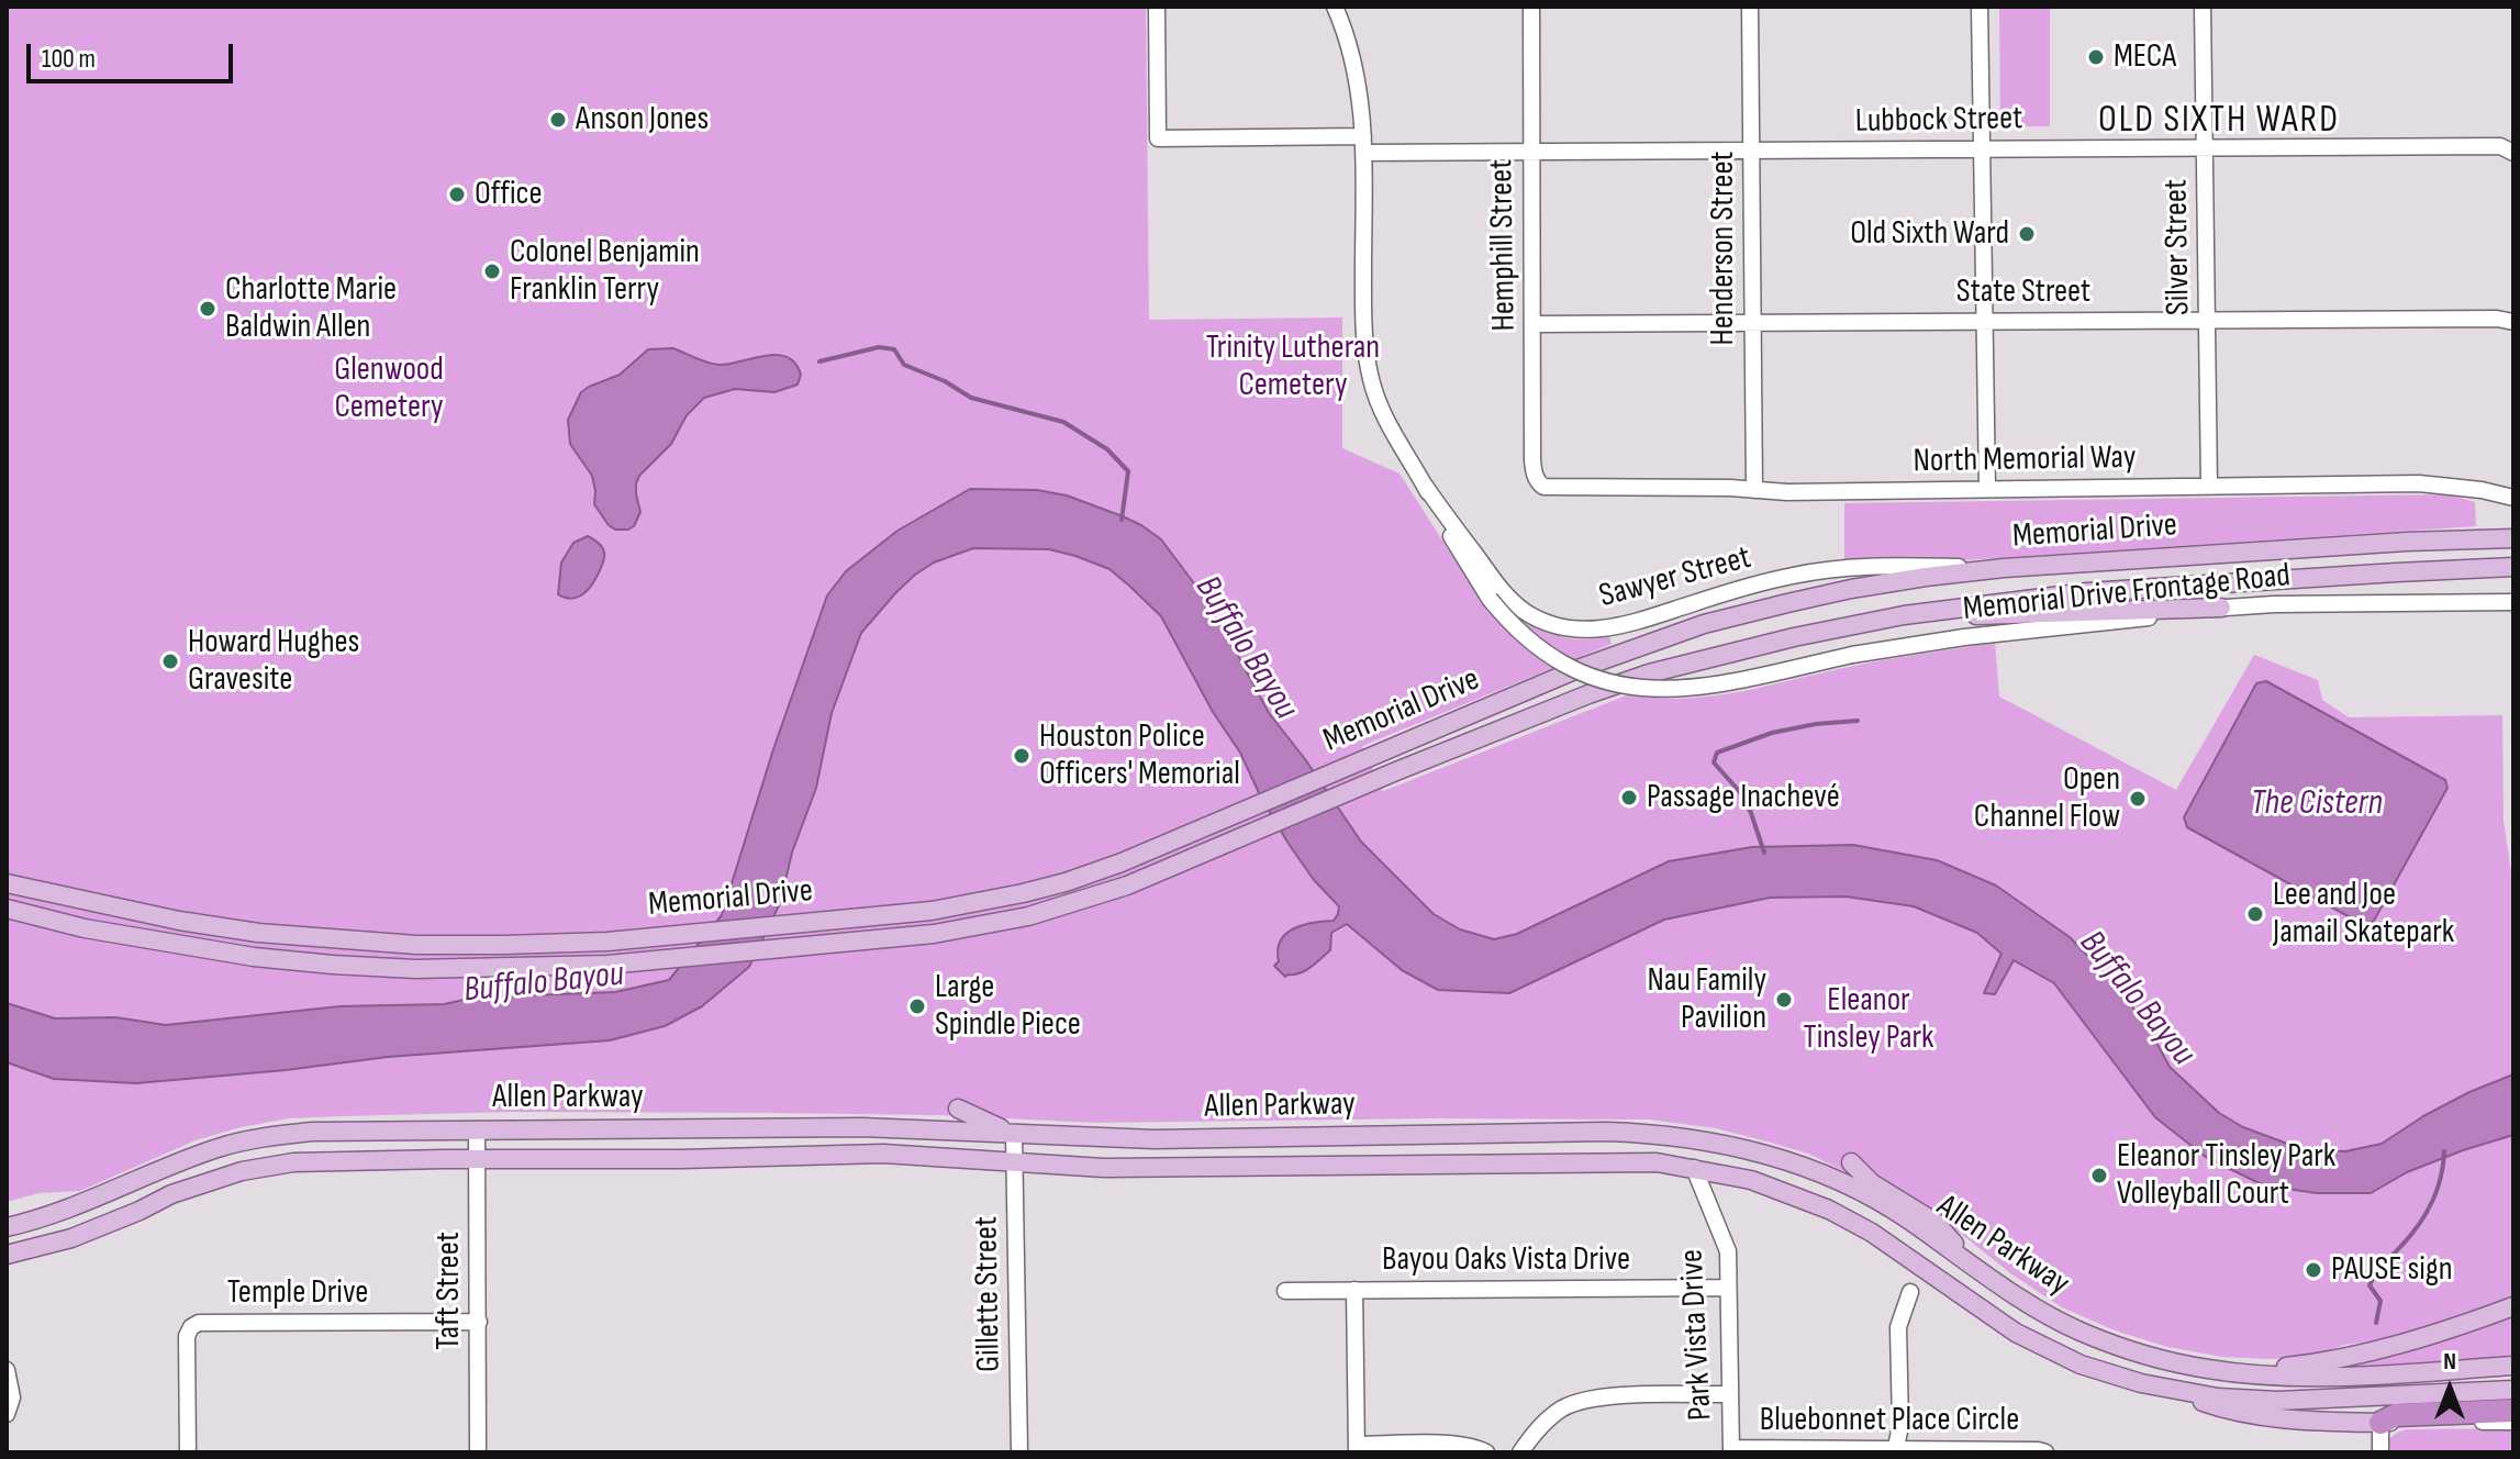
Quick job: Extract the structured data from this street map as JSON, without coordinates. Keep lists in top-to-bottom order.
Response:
{
  "streets": {
    "main road": ["Memorial Drive", "Allen Parkway"],
    "street": [
      "Lubbock Street",
      "Hemphill Street",
      "Silver Street",
      "Henderson Street",
      "State Street",
      "North Memorial Way",
      "Sawyer Street",
      "Memorial Drive Frontage Road",
      "Bayou Oaks Vista Drive",
      "Taft Street",
      "Temple Drive",
      "Gillette Street",
      "Park Vista Drive",
      "Bluebonnet Place Circle"
    ]
  },
  "crossings": [
    ["Lubbock Street", "Hemphill Street"],
    ["Lubbock Street", "Silver Street"],
    ["Lubbock Street", "Henderson Street"],
    ["Lubbock Street", "Sawyer Street"],
    ["Hemphill Street", "State Street"],
    ["Hemphill Street", "North Memorial Way"],
    ["Silver Street", "State Street"],
    ["Silver Street", "North Memorial Way"],
    ["Henderson Street", "State Street"],
    ["Henderson Street", "North Memorial Way"],
    ["Memorial Drive", "Sawyer Street"],
    ["Sawyer Street", "Memorial Drive Frontage Road"],
    ["Allen Parkway", "Taft Street"],
    ["Allen Parkway", "Gillette Street"],
    ["Allen Parkway", "Park Vista Drive"],
    ["Bayou Oaks Vista Drive", "Park Vista Drive"],
    ["Taft Street", "Temple Drive"],
    ["Park Vista Drive", "Bluebonnet Place Circle"]
  ],
  "districts": ["OLD SIXTH WARD"],
  "water": ["Buffalo Bayou", "The Cistern"],
  "parks": ["Trinity Lutheran Cemetery", "Glenwood Cemetery", "Eleanor Tinsley Park"],
  "places": [
    "MECA",
    "Anson Jones",
    "Office",
    "Old Sixth Ward",
    "Colonel Benjamin Franklin Terry",
    "Charlotte Marie Baldwin Allen",
    "Howard Hughes Gravesite",
    "Houston Police Officers' Memorial",
    "Passage Inachevé",
    "Open Channel Flow",
    "Lee and Joe Jamail Skatepark",
    "Nau Family Pavilion",
    "Large Spindle Piece",
    "Eleanor Tinsley Park Volleyball Court",
    "PAUSE sign"
  ],
  "scale_bar": "100 m",
  "north": "top"
}
